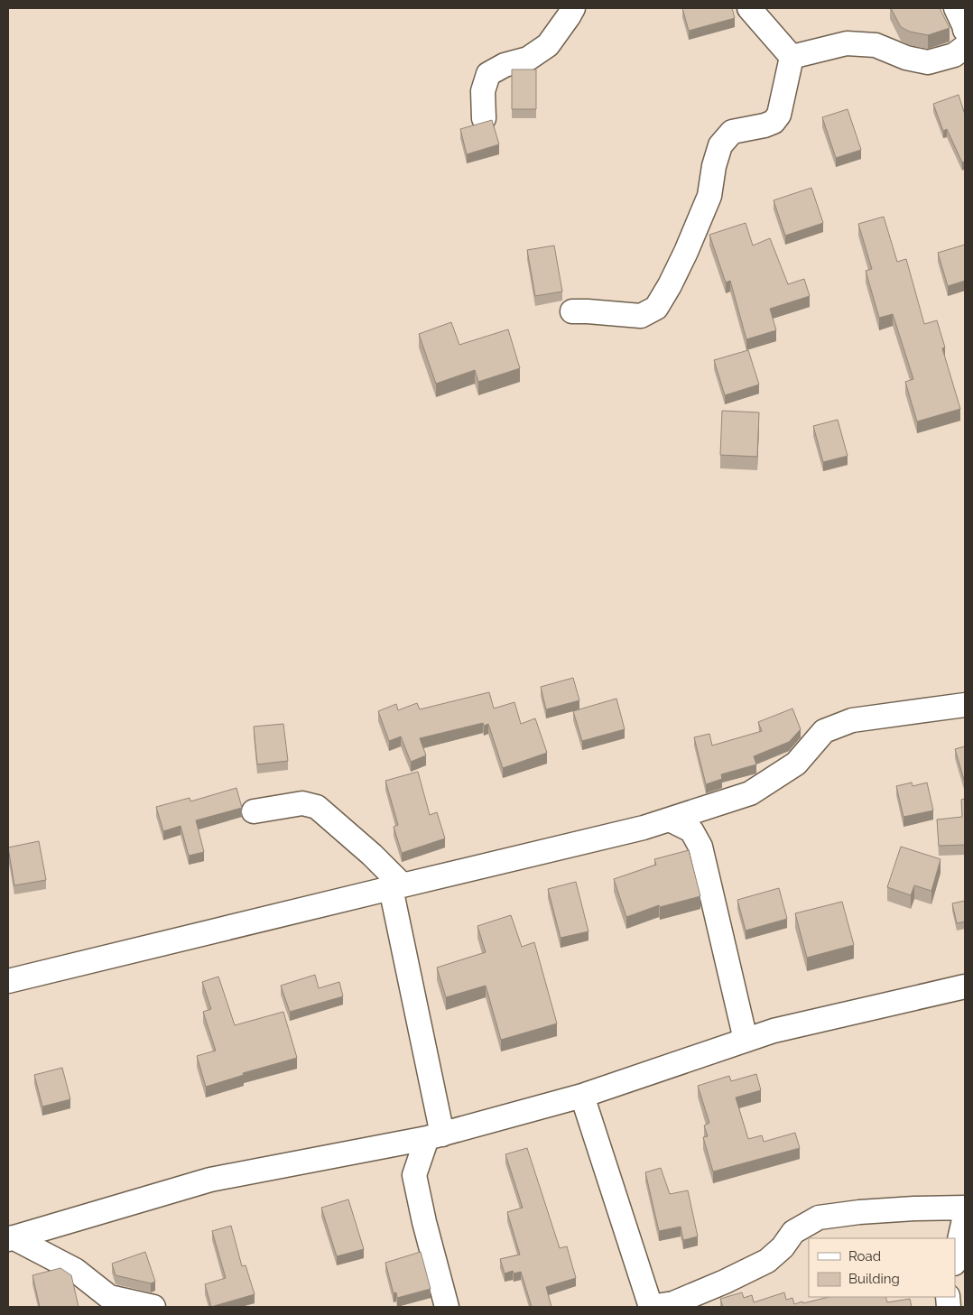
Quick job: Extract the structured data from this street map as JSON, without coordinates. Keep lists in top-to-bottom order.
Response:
{
  "legend": ["Road", "Building"]
}
